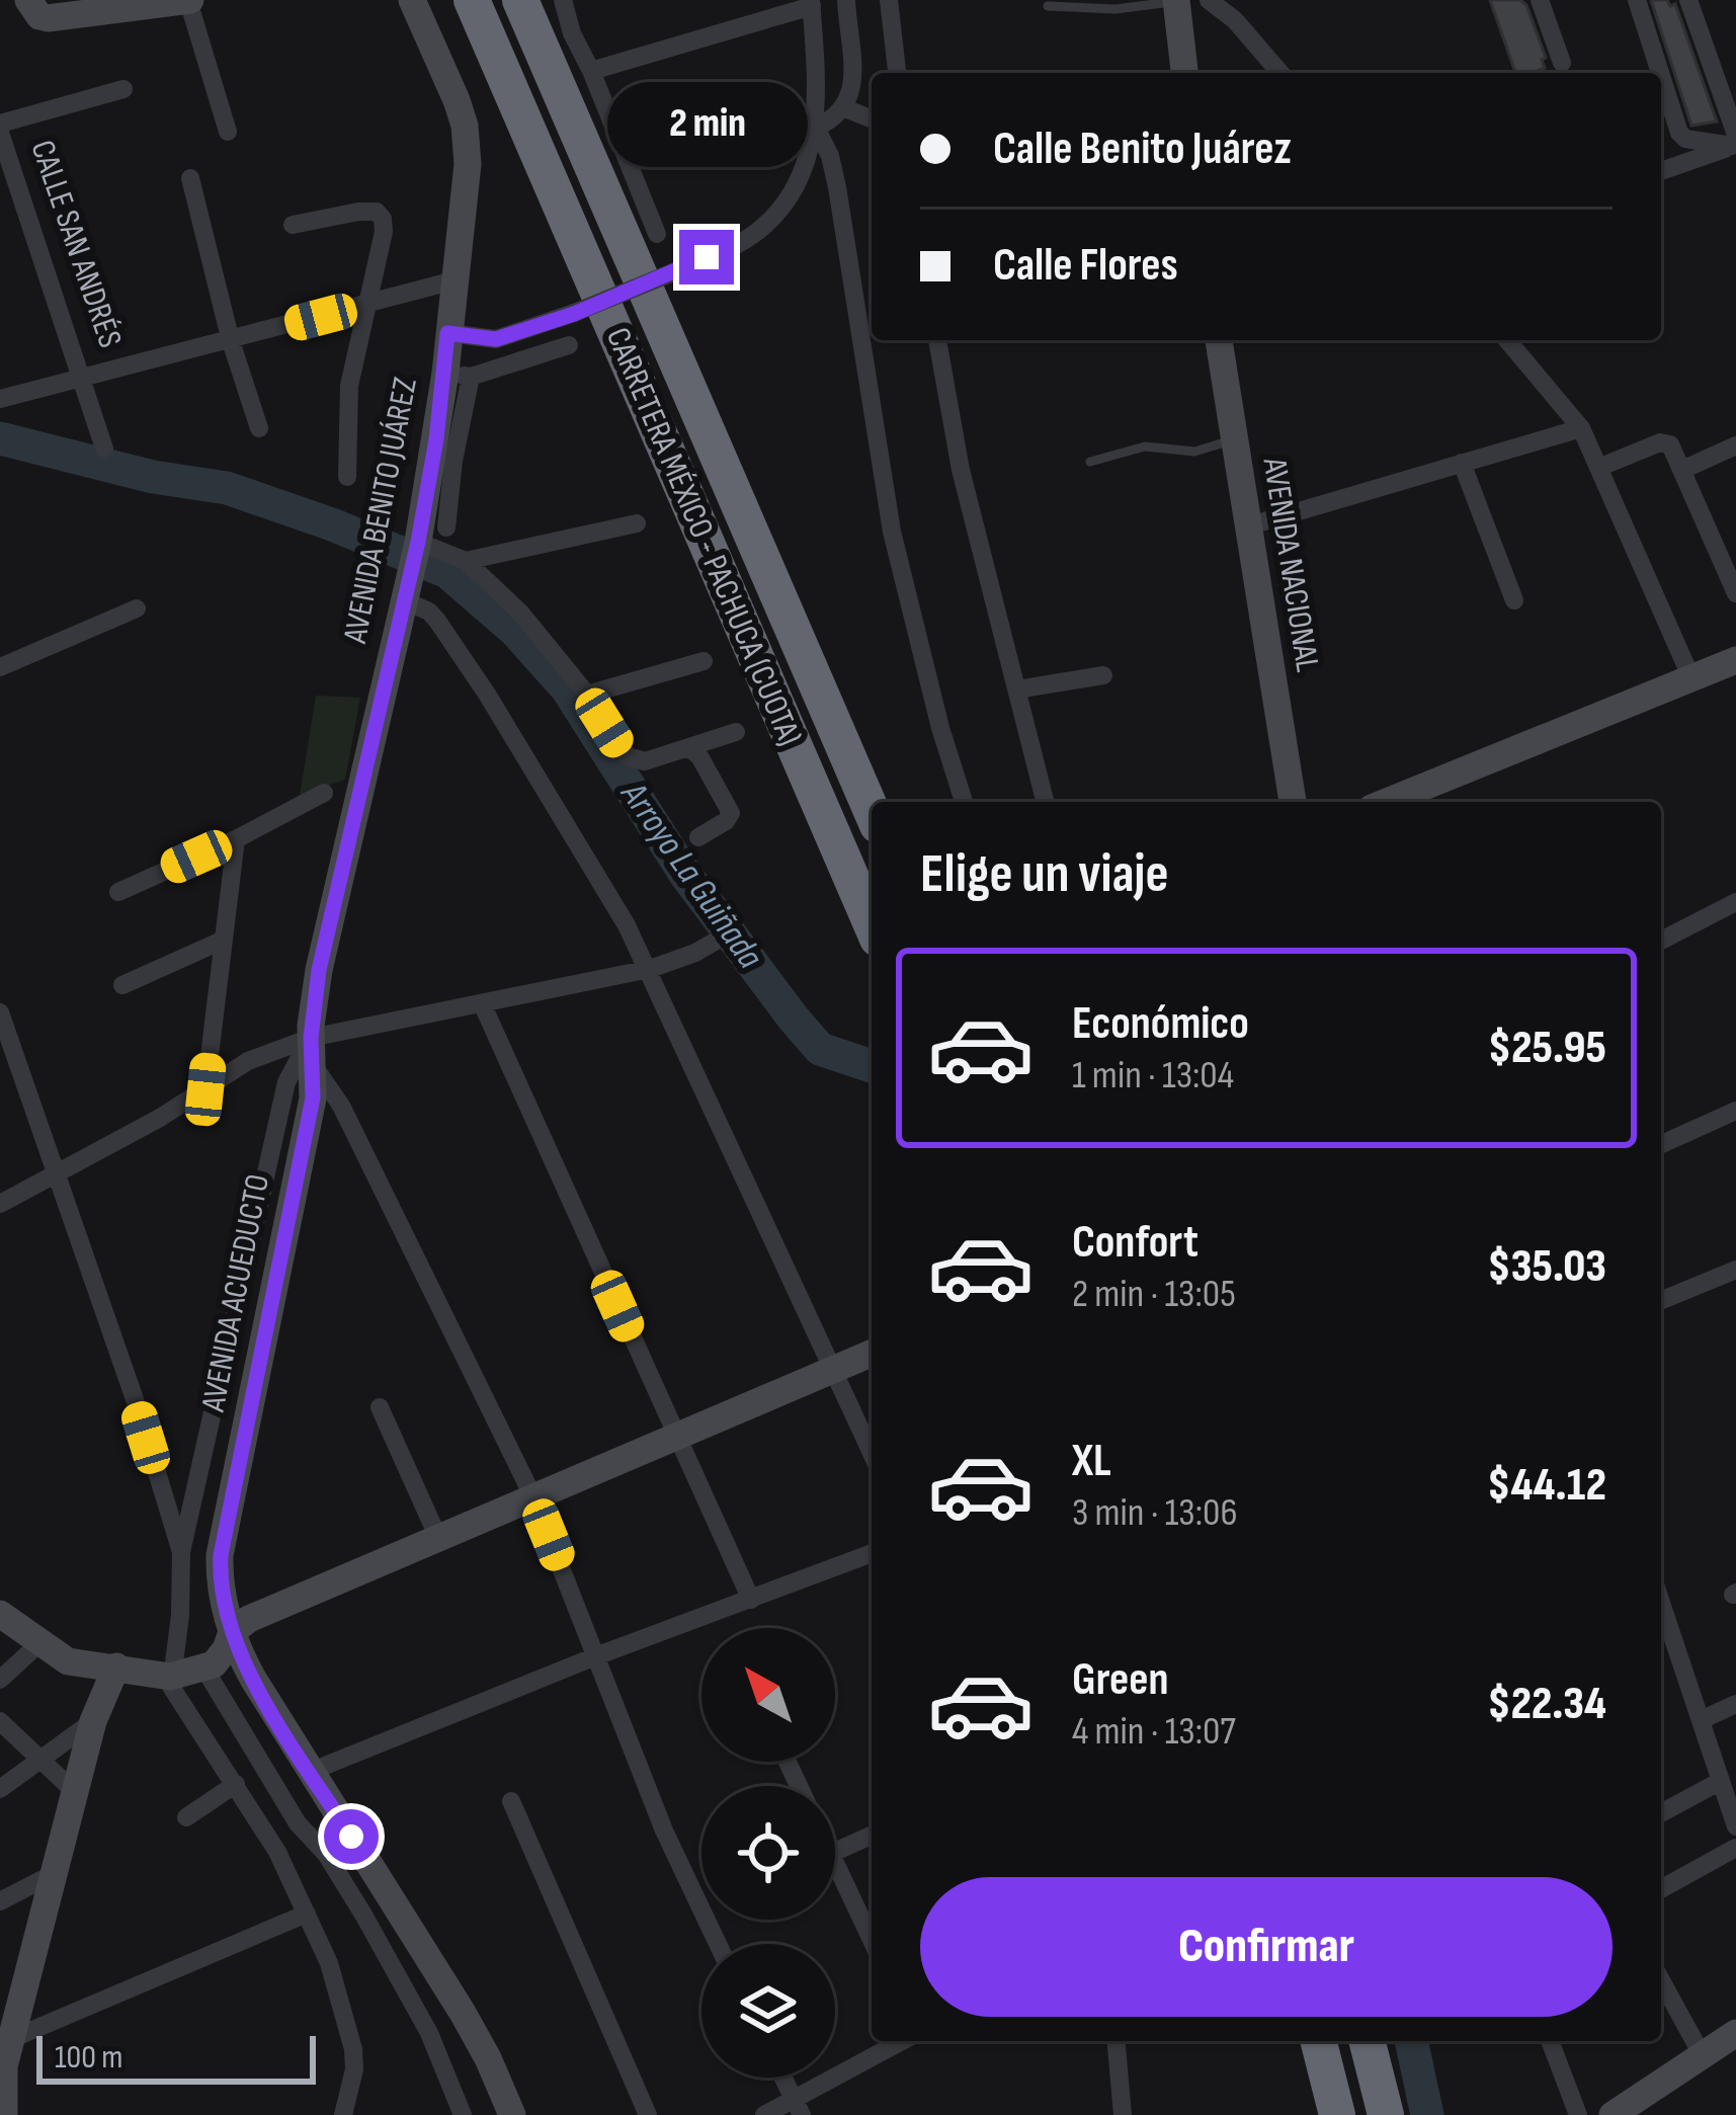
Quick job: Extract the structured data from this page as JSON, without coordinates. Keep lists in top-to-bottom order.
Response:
{
  "streets": {
    "highway": ["CARRETERA MÉXICO - PACHUCA (CUOTA)"],
    "main road": ["AVENIDA BENITO JUÁREZ", "AVENIDA NACIONAL", "AVENIDA ACUEDUCTO"],
    "street": ["CALLE SAN ANDRÉS"]
  },
  "crossings": [
    ["AVENIDA BENITO JUÁREZ", "AVENIDA ACUEDUCTO"]
  ],
  "water": ["Arroyo La Guiñada"],
  "scale_bar": "100 m",
  "north": "top left",
  "page": {
    "banner": ["Calle Benito Juárez", "Calle Flores"],
    "bubble": "2 min",
    "heading": "Elige un viaje",
    "list": [
      {
        "name": "Económico",
        "note": "1 min · 13:04",
        "value": "$25.95"
      },
      {
        "name": "Confort",
        "note": "2 min · 13:05",
        "value": "$35.03"
      },
      {
        "name": "XL",
        "note": "3 min · 13:06",
        "value": "$44.12"
      },
      {
        "name": "Green",
        "note": "4 min · 13:07",
        "value": "$22.34"
      }
    ],
    "buttons": "Confirmar",
    "scale": "100 m"
  }
}
